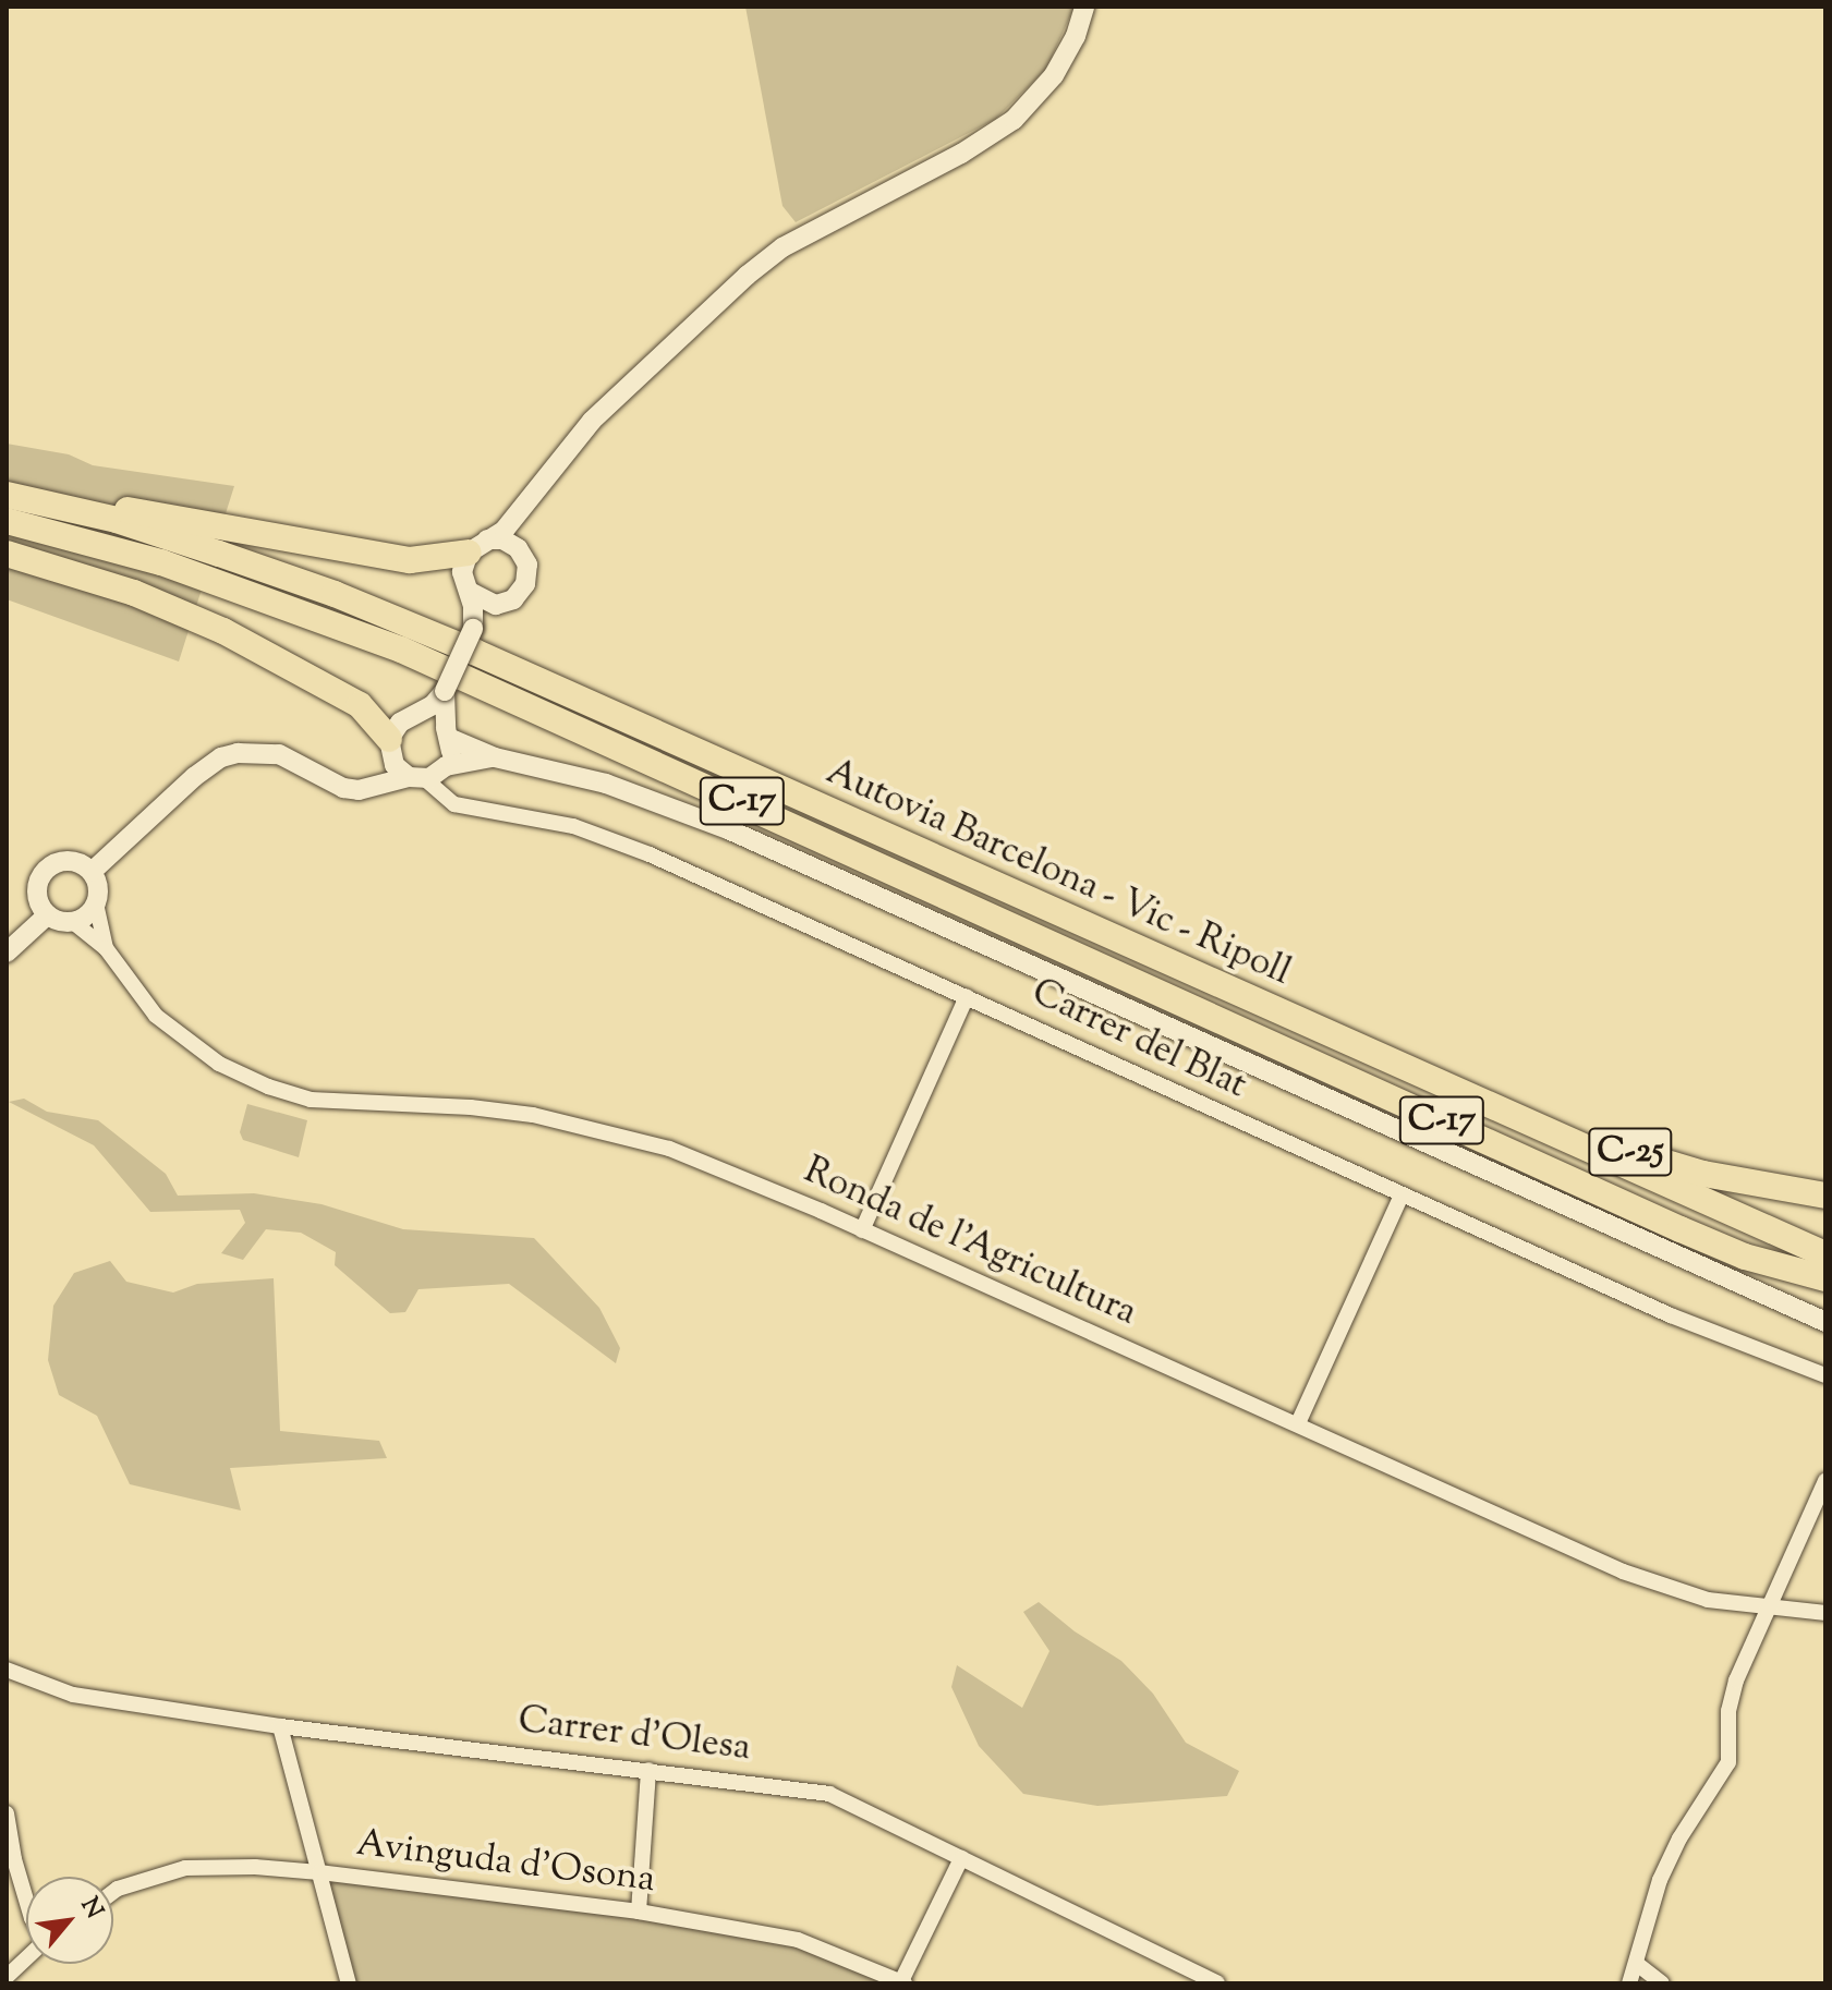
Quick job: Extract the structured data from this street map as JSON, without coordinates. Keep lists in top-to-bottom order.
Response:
{
  "streets": {
    "highway": ["C-17", "Autovia Barcelona - Vic - Ripoll", "C-25"],
    "street": [
      "Carrer del Blat",
      "Ronda de l'Agricultura",
      "Carrer d'Olesa",
      "Avinguda d'Osona"
    ]
  },
  "crossings": [
    ["Autovia Barcelona - Vic - Ripoll", "C-25"]
  ],
  "north": "top right"
}
